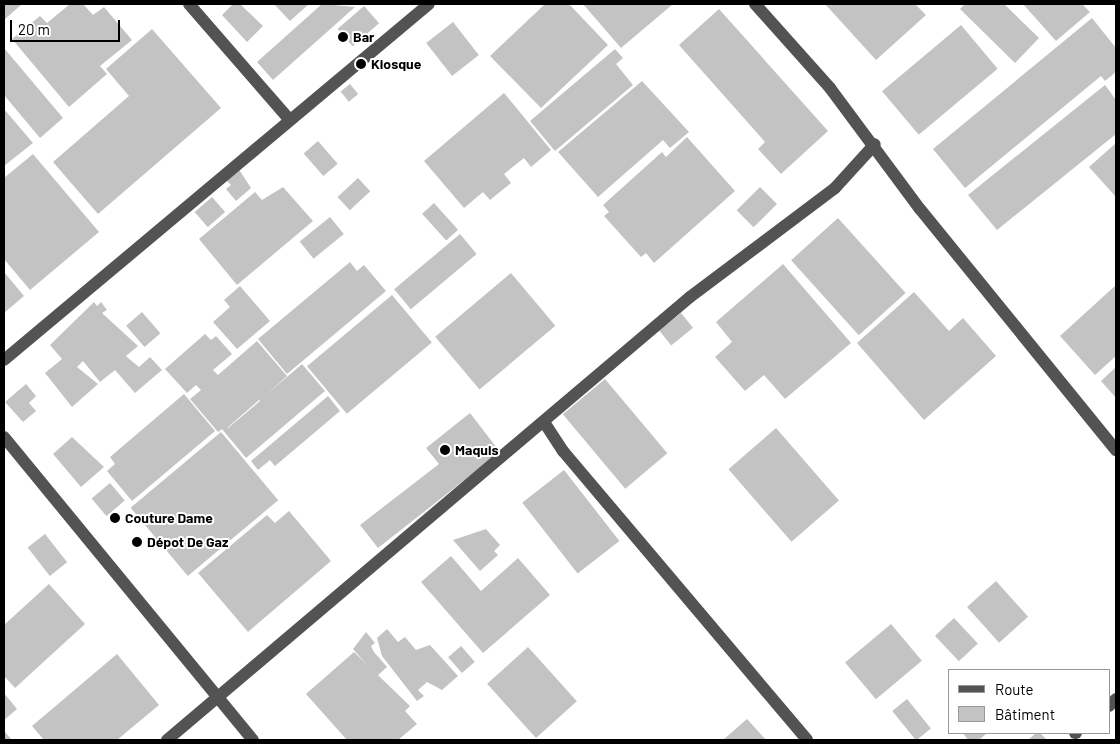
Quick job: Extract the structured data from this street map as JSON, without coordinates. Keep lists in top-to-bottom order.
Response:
{
  "places": [
    "Bar",
    "Kiosque",
    "Maquis",
    "Couture Dame",
    "Dépot De Gaz"
  ],
  "legend": ["Route", "Bâtiment"],
  "scale_bar": "20 m"
}
